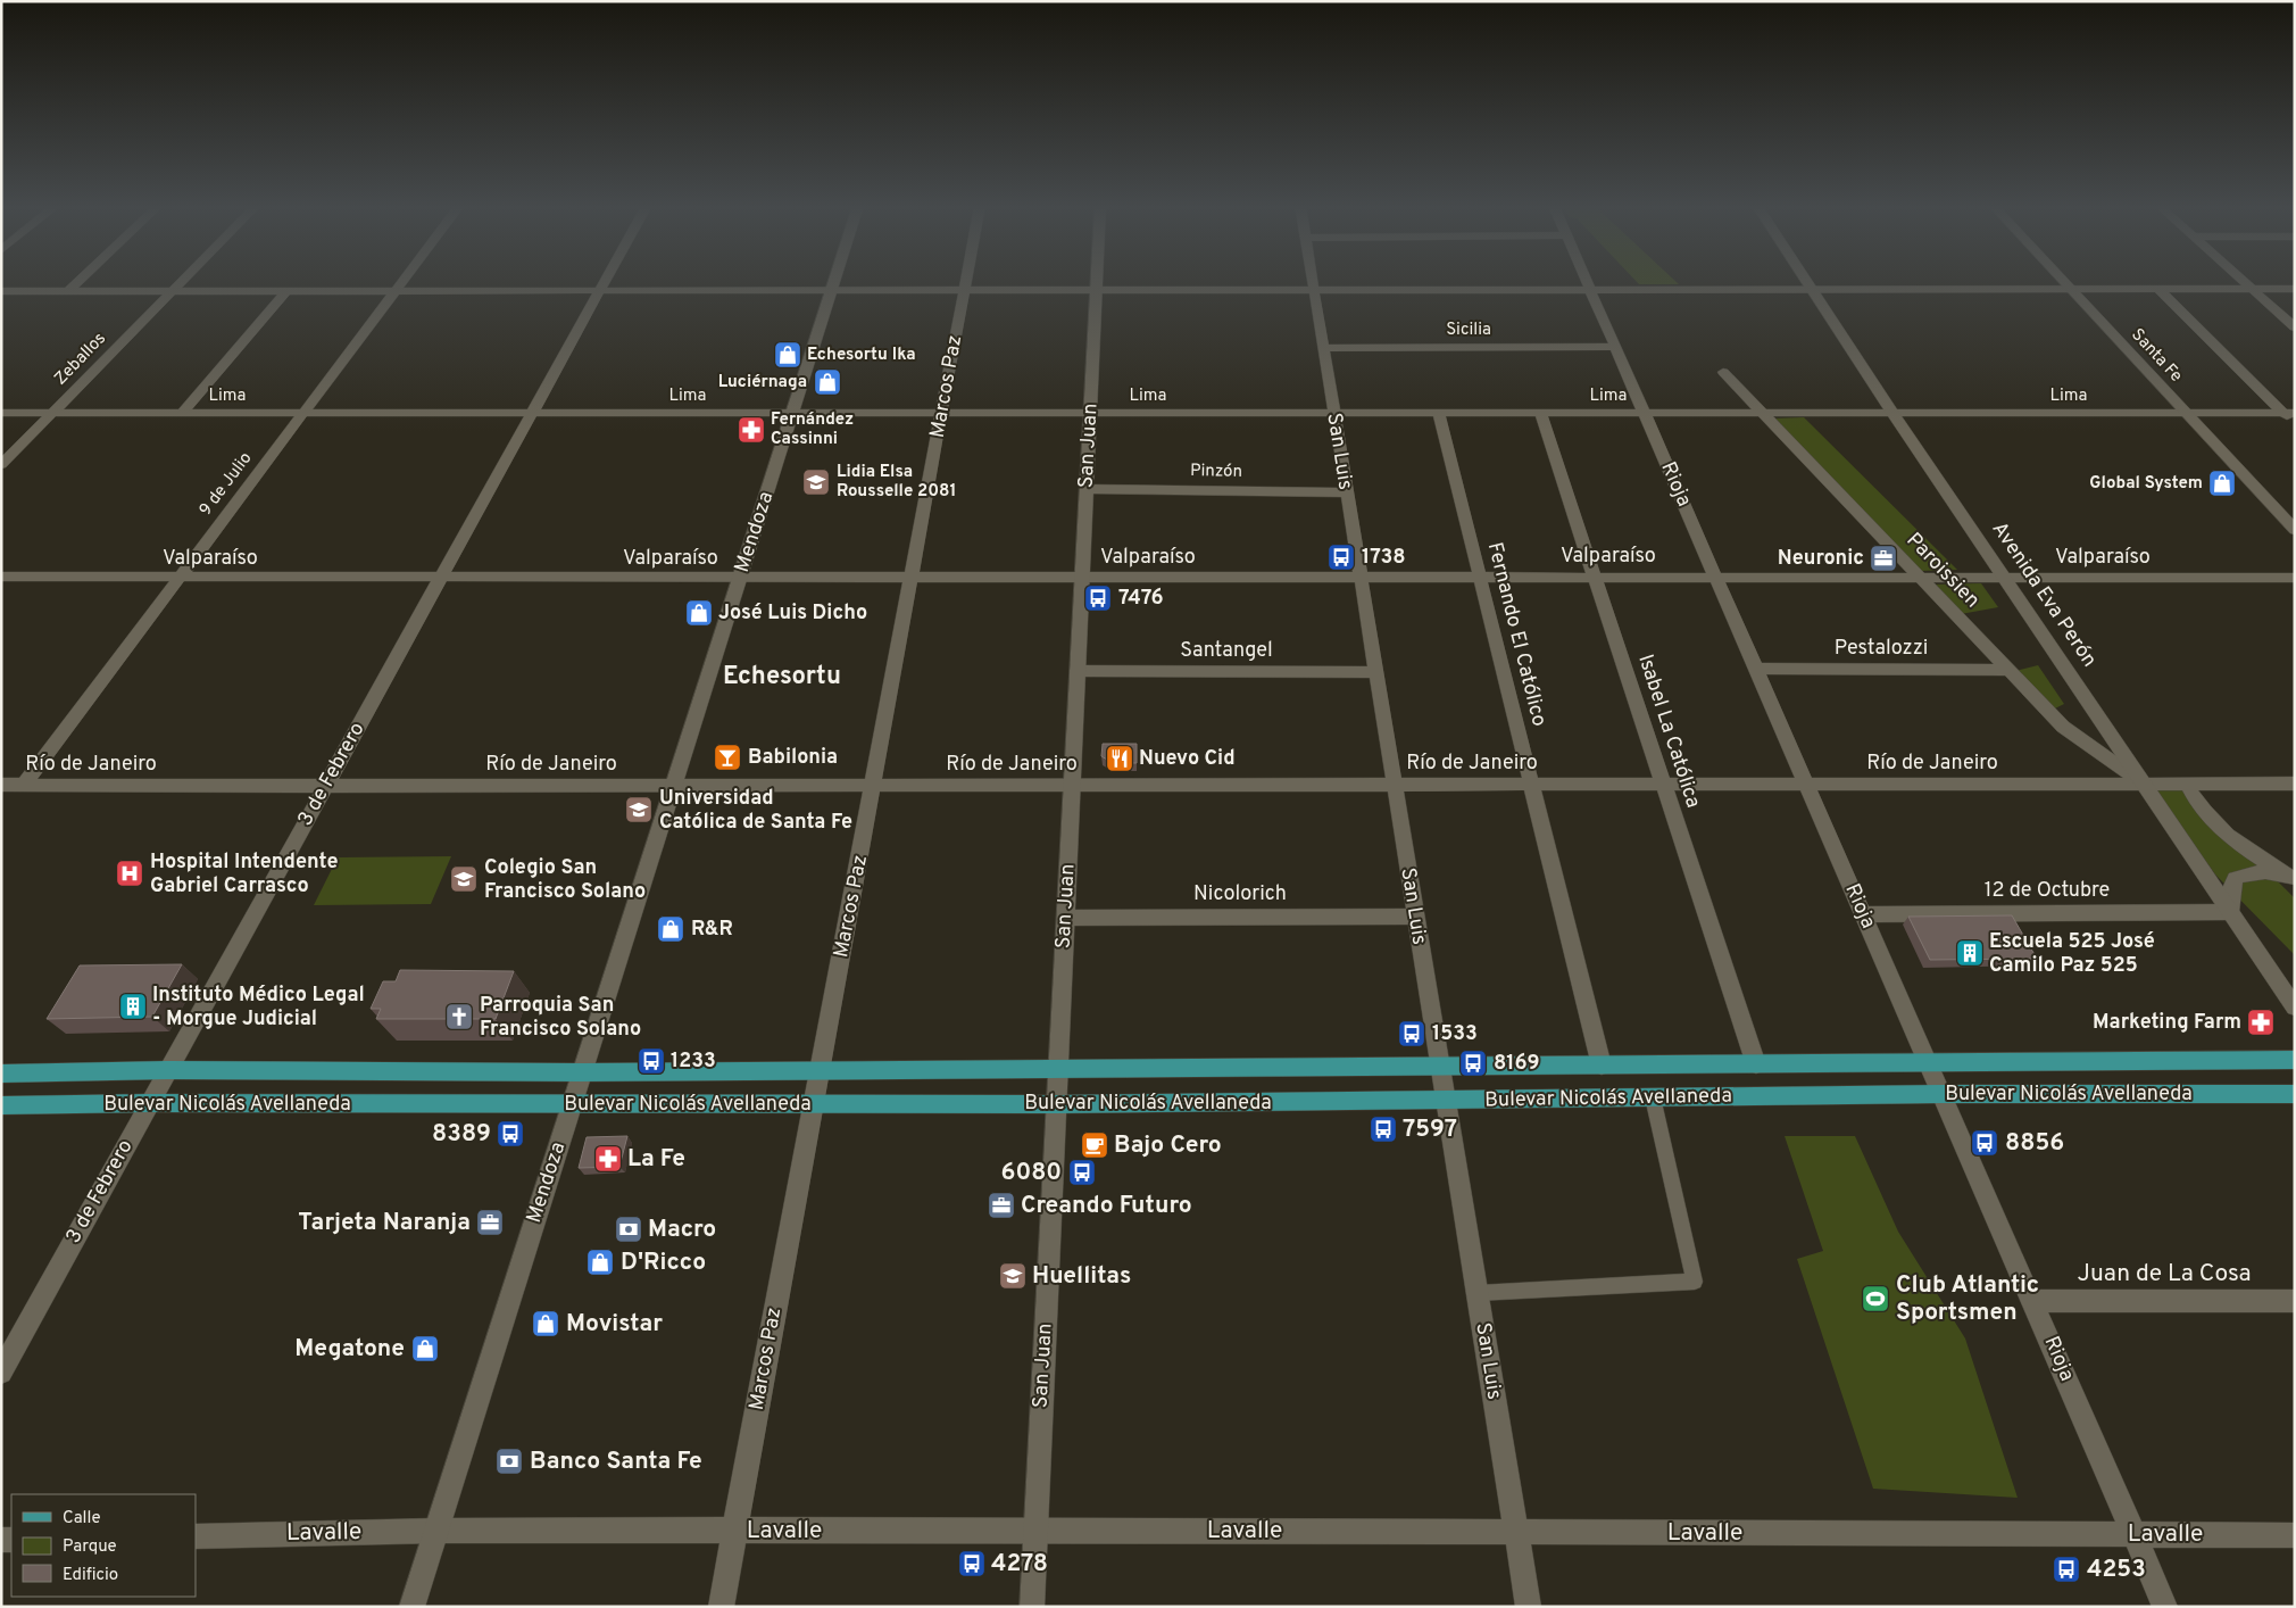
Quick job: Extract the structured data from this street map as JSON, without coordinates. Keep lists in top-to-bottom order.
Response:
{
  "streets": {
    "main road": ["Bulevar Nicolás Avellaneda"],
    "street": [
      "Sicilia",
      "Santa Fe",
      "Zeballos",
      "Marcos Paz",
      "Lima",
      "San Juan",
      "San Luis",
      "Pinzón",
      "9 de Julio",
      "Rioja",
      "Mendoza",
      "Valparaíso",
      "Paroissien",
      "Avenida Eva Perón",
      "Fernando El Católico",
      "Pestalozzi",
      "Santangel",
      "Isabel La Católica",
      "Río de Janeiro",
      "3 de Febrero",
      "12 de Octubre",
      "Nicolorich",
      "Juan de La Cosa",
      "Lavalle"
    ]
  },
  "crossings": [
    ["Sicilia", "San Luis"],
    ["Sicilia", "Rioja"],
    ["Santa Fe", "Lima"],
    ["Zeballos", "Lima"],
    ["Marcos Paz", "Lima"],
    ["Marcos Paz", "Valparaíso"],
    ["Marcos Paz", "Río de Janeiro"],
    ["Marcos Paz", "Bulevar Nicolás Avellaneda"],
    ["Marcos Paz", "Lavalle"],
    ["Lima", "San Juan"],
    ["Lima", "San Luis"],
    ["Lima", "9 de Julio"],
    ["Lima", "Rioja"],
    ["Lima", "Mendoza"],
    ["Lima", "Paroissien"],
    ["Lima", "Avenida Eva Perón"],
    ["Lima", "Fernando El Católico"],
    ["Lima", "Isabel La Católica"],
    ["Lima", "3 de Febrero"],
    ["San Juan", "Pinzón"],
    ["San Juan", "Valparaíso"],
    ["San Juan", "Santangel"],
    ["San Juan", "Río de Janeiro"],
    ["San Juan", "Nicolorich"],
    ["San Juan", "Bulevar Nicolás Avellaneda"],
    ["San Juan", "Lavalle"],
    ["San Luis", "Pinzón"],
    ["San Luis", "Valparaíso"],
    ["San Luis", "Santangel"],
    ["San Luis", "Río de Janeiro"],
    ["San Luis", "Nicolorich"],
    ["San Luis", "Bulevar Nicolás Avellaneda"],
    ["San Luis", "Lavalle"],
    ["9 de Julio", "Valparaíso"],
    ["9 de Julio", "Río de Janeiro"],
    ["Rioja", "Valparaíso"],
    ["Rioja", "Pestalozzi"],
    ["Rioja", "Río de Janeiro"],
    ["Rioja", "12 de Octubre"],
    ["Rioja", "Bulevar Nicolás Avellaneda"],
    ["Rioja", "Juan de La Cosa"],
    ["Rioja", "Lavalle"],
    ["Mendoza", "Valparaíso"],
    ["Mendoza", "Río de Janeiro"],
    ["Mendoza", "Bulevar Nicolás Avellaneda"],
    ["Mendoza", "Lavalle"],
    ["Valparaíso", "Paroissien"],
    ["Valparaíso", "Avenida Eva Perón"],
    ["Valparaíso", "Fernando El Católico"],
    ["Valparaíso", "Isabel La Católica"],
    ["Valparaíso", "3 de Febrero"],
    ["Paroissien", "Avenida Eva Perón"],
    ["Paroissien", "Pestalozzi"],
    ["Paroissien", "Río de Janeiro"],
    ["Avenida Eva Perón", "Río de Janeiro"],
    ["Avenida Eva Perón", "12 de Octubre"],
    ["Fernando El Católico", "Río de Janeiro"],
    ["Fernando El Católico", "Bulevar Nicolás Avellaneda"],
    ["Isabel La Católica", "Río de Janeiro"],
    ["Isabel La Católica", "Bulevar Nicolás Avellaneda"],
    ["Río de Janeiro", "3 de Febrero"],
    ["3 de Febrero", "Bulevar Nicolás Avellaneda"]
  ],
  "districts": ["Echesortu"],
  "places": {
    "shop": [
      "Echesortu Ika",
      "Luciérnaga",
      "Global System",
      "José Luis Dicho",
      "R&R",
      "D'Ricco",
      "Movistar",
      "Megatone"
    ],
    "pharmacy": ["Fernández Cassinni", "Marketing Farm", "La Fe"],
    "school or university": [
      "Lidia Elsa Rousselle 2081",
      "Universidad Católica de Santa Fe",
      "Colegio San Francisco Solano",
      "Huellitas"
    ],
    "bus stop": [
      "1738",
      "7476",
      "1533",
      "1233",
      "8169",
      "7597",
      "8389",
      "8856",
      "6080",
      "4278",
      "4253"
    ],
    "office": ["Neuronic", "Creando Futuro", "Tarjeta Naranja"],
    "bar": ["Babilonia"],
    "restaurant": ["Nuevo Cid"],
    "hospital": ["Hospital Intendente Gabriel Carrasco"],
    "building": ["Escuela 525 José Camilo Paz 525", "Instituto Médico Legal - Morgue Judicial"],
    "church": ["Parroquia San Francisco Solano"],
    "cafe": ["Bajo Cero"],
    "bank": ["Macro", "Banco Santa Fe"],
    "sports": ["Club Atlantic Sportsmen"]
  },
  "legend": ["Calle", "Parque", "Edificio"]
}
